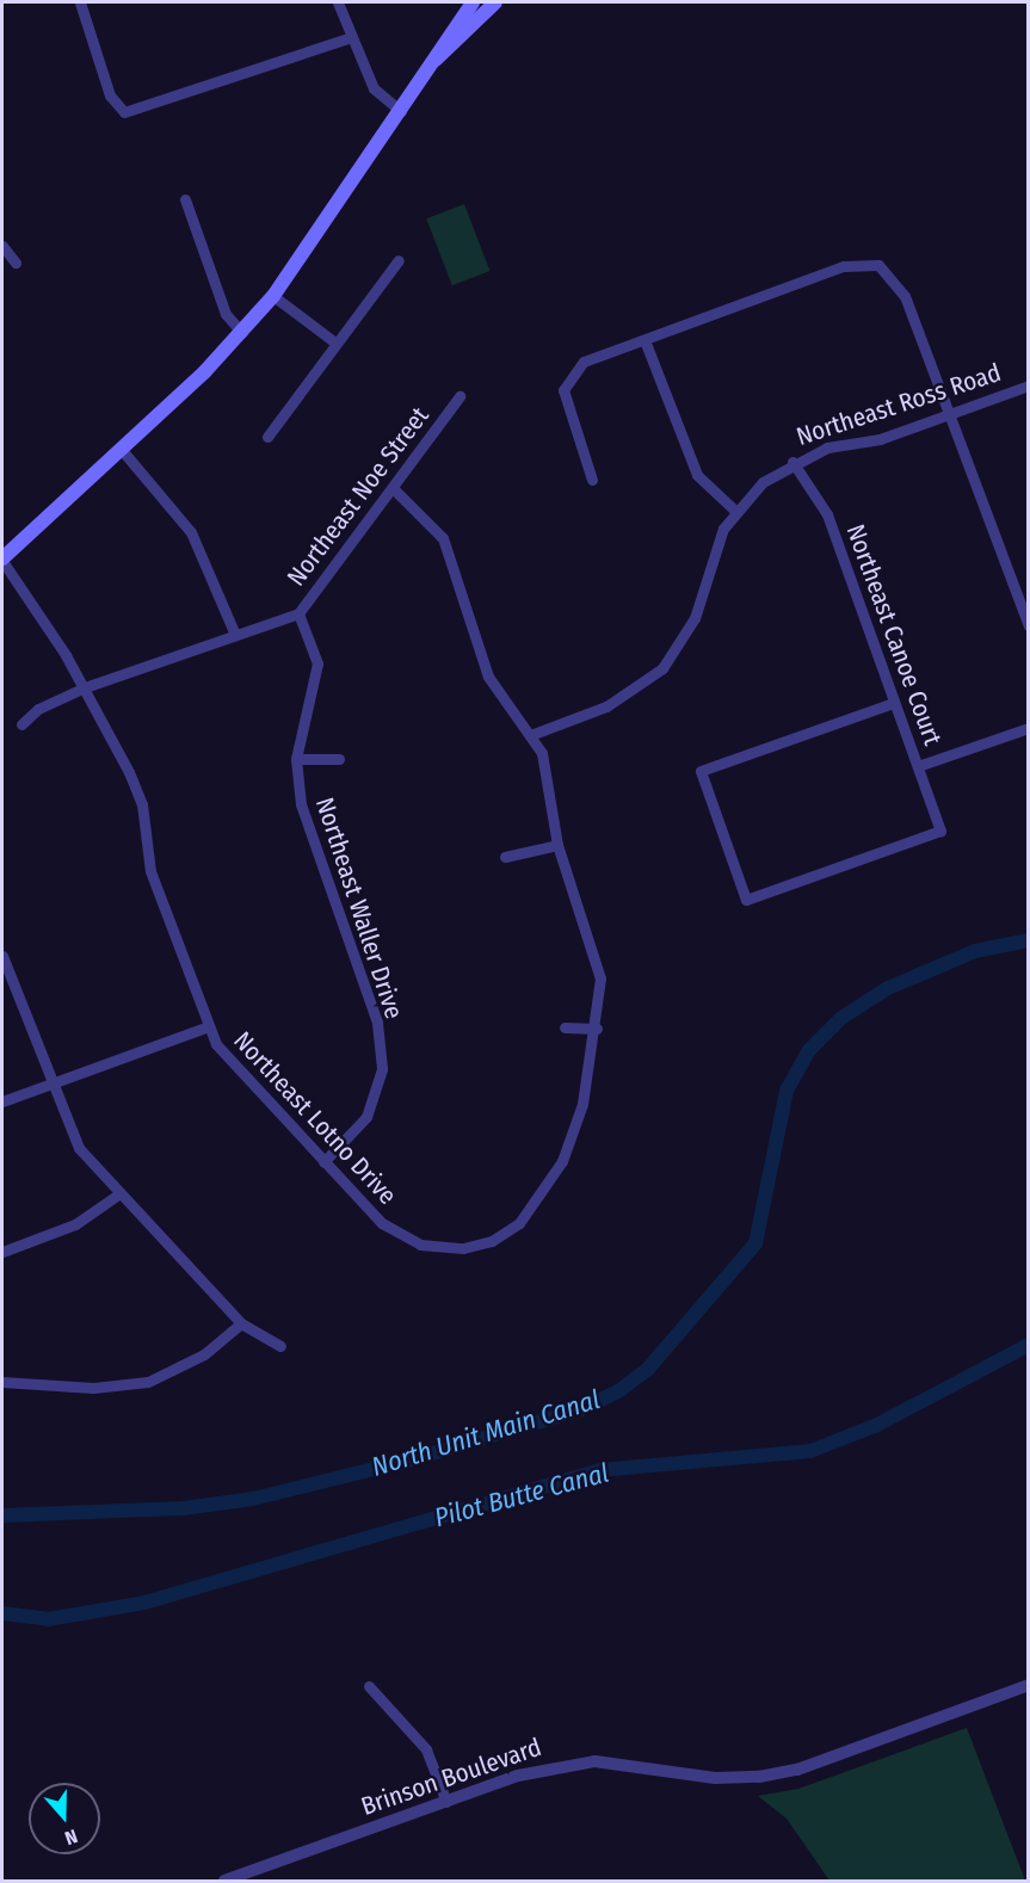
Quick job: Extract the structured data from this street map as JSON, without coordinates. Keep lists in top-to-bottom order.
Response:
{
  "streets": {
    "street": [
      "Northeast Ross Road",
      "Northeast Noe Street",
      "Northeast Canoe Court",
      "Northeast Waller Drive",
      "Northeast Lotno Drive",
      "Brinson Boulevard"
    ]
  },
  "crossings": [
    ["Northeast Ross Road", "Northeast Canoe Court"],
    ["Northeast Noe Street", "Northeast Waller Drive"],
    ["Northeast Noe Street", "Northeast Lotno Drive"],
    ["Northeast Waller Drive", "Northeast Lotno Drive"]
  ],
  "water": ["North Unit Main Canal", "Pilot Butte Canal"],
  "north": "bottom"
}
